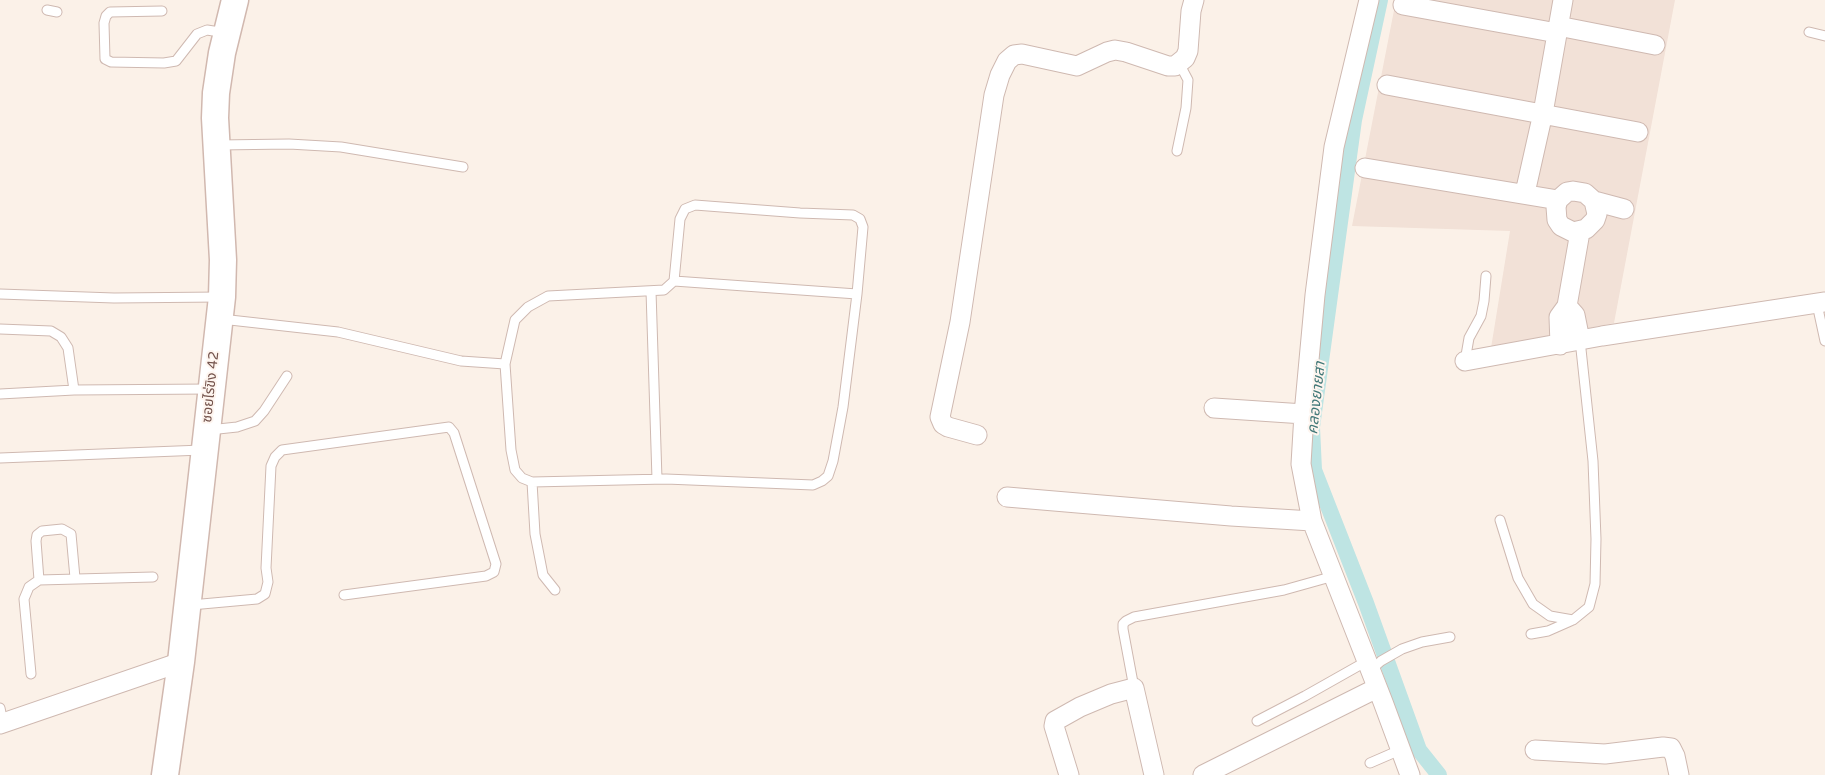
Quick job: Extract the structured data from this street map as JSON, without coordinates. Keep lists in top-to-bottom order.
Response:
{
  "streets": {
    "street": ["ซอยไร่ขิง 42"]
  },
  "water": ["คลองยายสา"]
}
